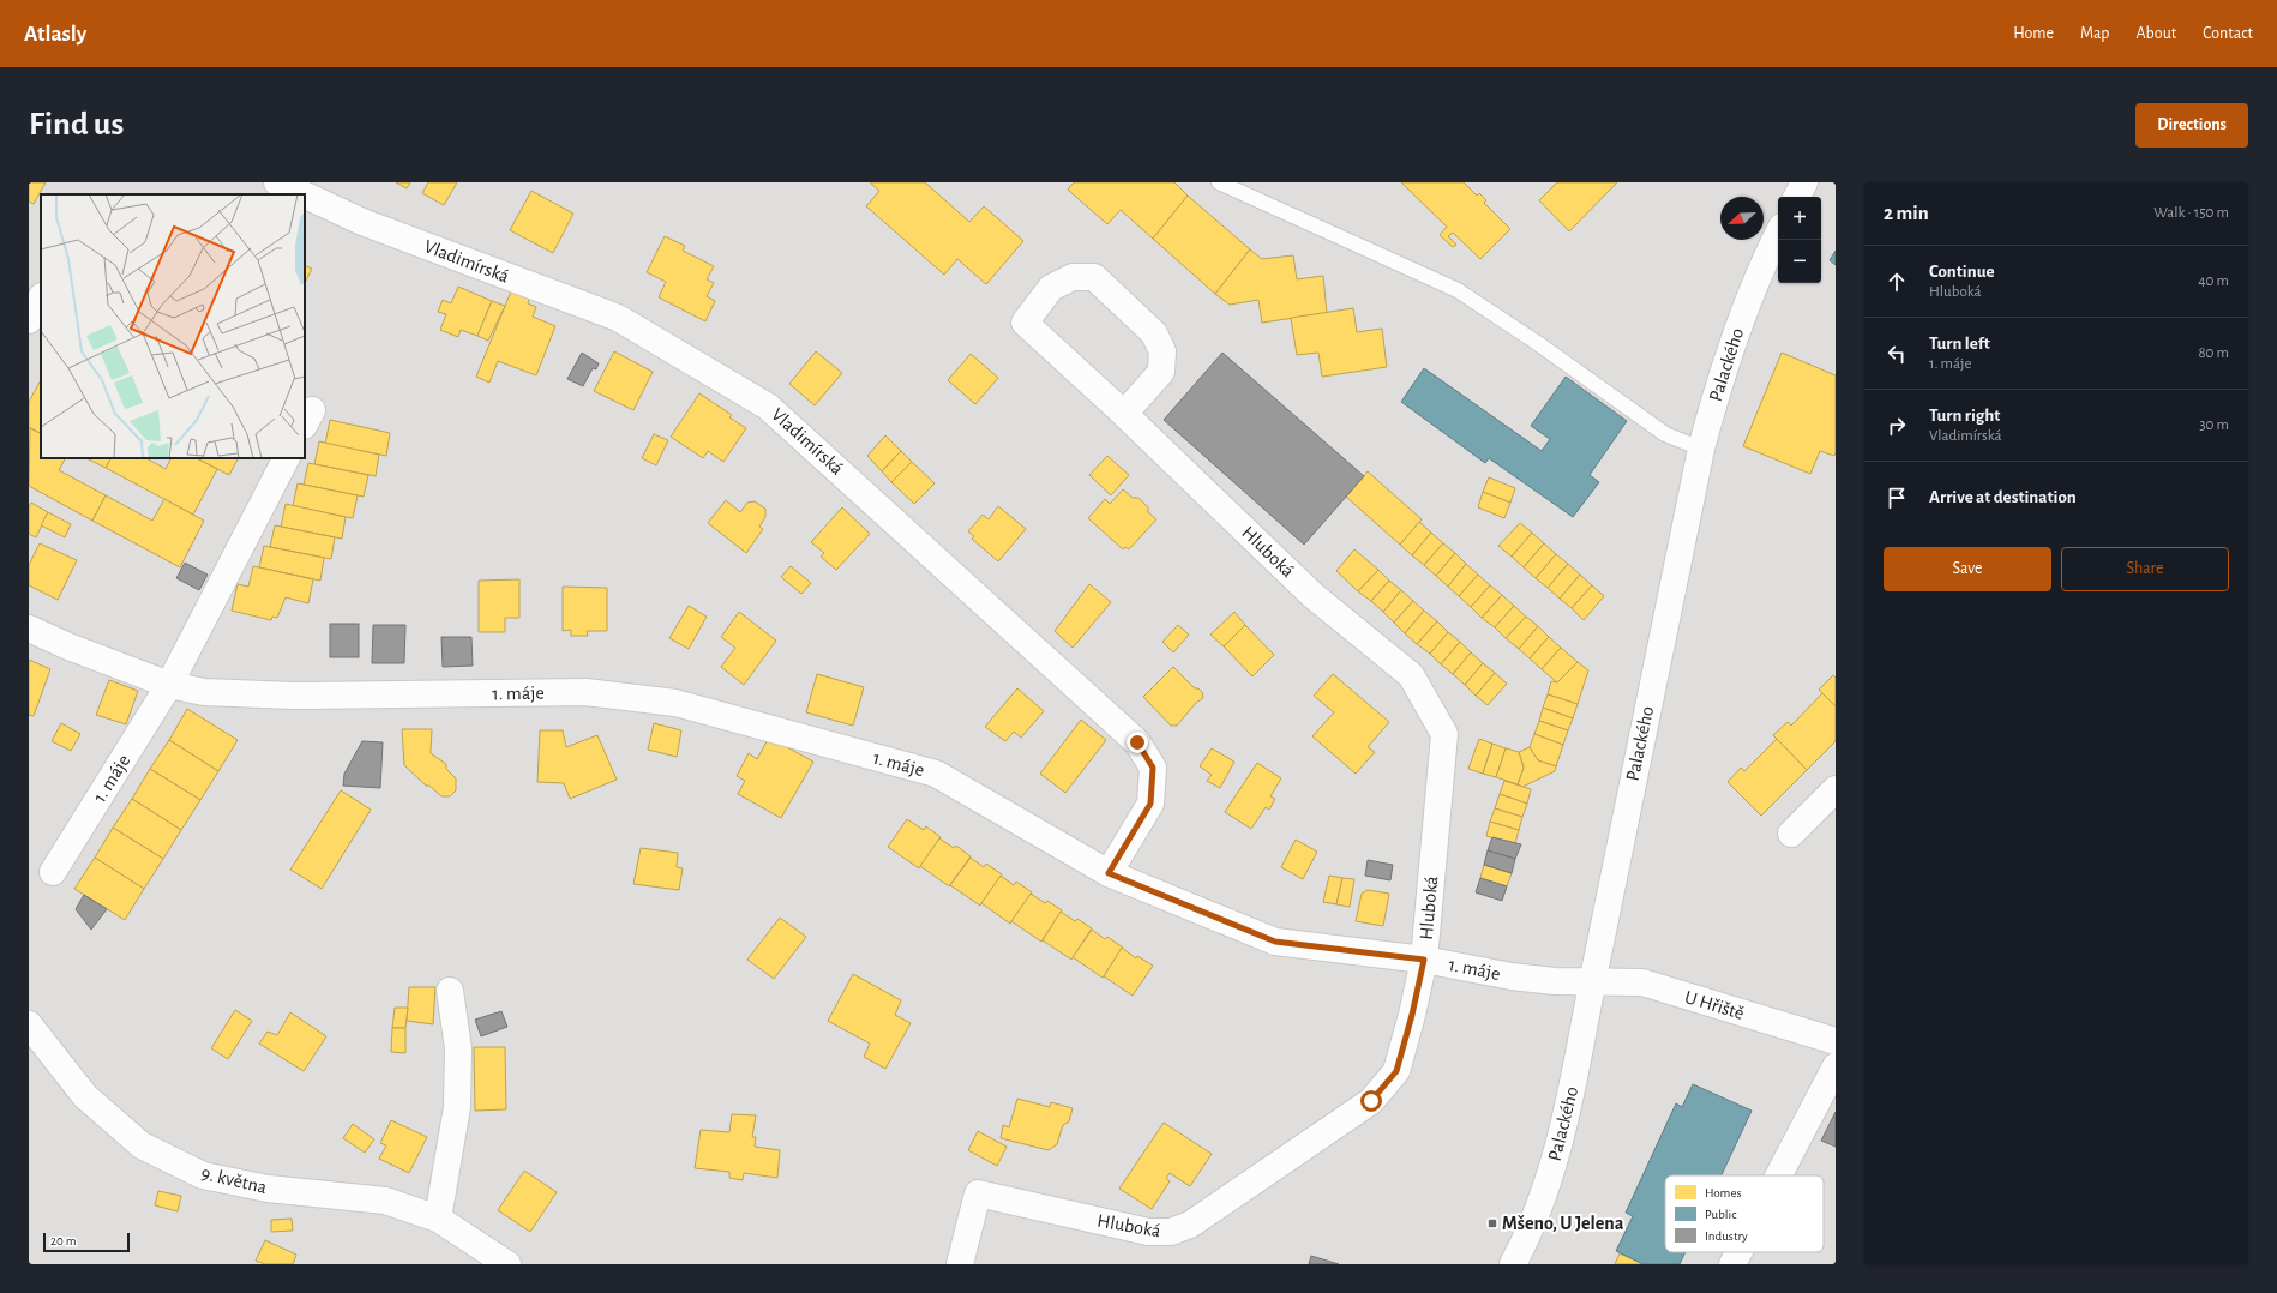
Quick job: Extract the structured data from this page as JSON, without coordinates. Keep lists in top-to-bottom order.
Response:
{
  "streets": {
    "street": [
      "Vladimírská",
      "Palackého",
      "Hluboká",
      "1. máje",
      "U Hřiště",
      "9. května"
    ]
  },
  "crossings": [
    ["Vladimírská", "1. máje"],
    ["Palackého", "1. máje"],
    ["Palackého", "U Hřiště"],
    ["Hluboká", "1. máje"],
    ["1. máje", "U Hřiště"]
  ],
  "places": {
    "transit": ["Mšeno, U Jelena"]
  },
  "legend": ["Homes", "Public", "Industry"],
  "scale_bar": "20 m",
  "north": "bottom left",
  "page": {
    "header": "Atlasly",
    "nav": [
      "Home",
      "Map",
      "About",
      "Contact"
    ],
    "buttons": [
      "Directions",
      ["Save", "Share"]
    ],
    "title": "Find us",
    "heading": ["2 min", "Walk · 150 m"],
    "map_buttons": ["+", "−"],
    "list": [
      ["Continue", "Hluboká", "40 m"],
      ["Turn left", "1. máje", "80 m"],
      ["Turn right", "Vladimírská", "30 m"],
      "Arrive at destination"
    ],
    "scale": "20 m"
  }
}
